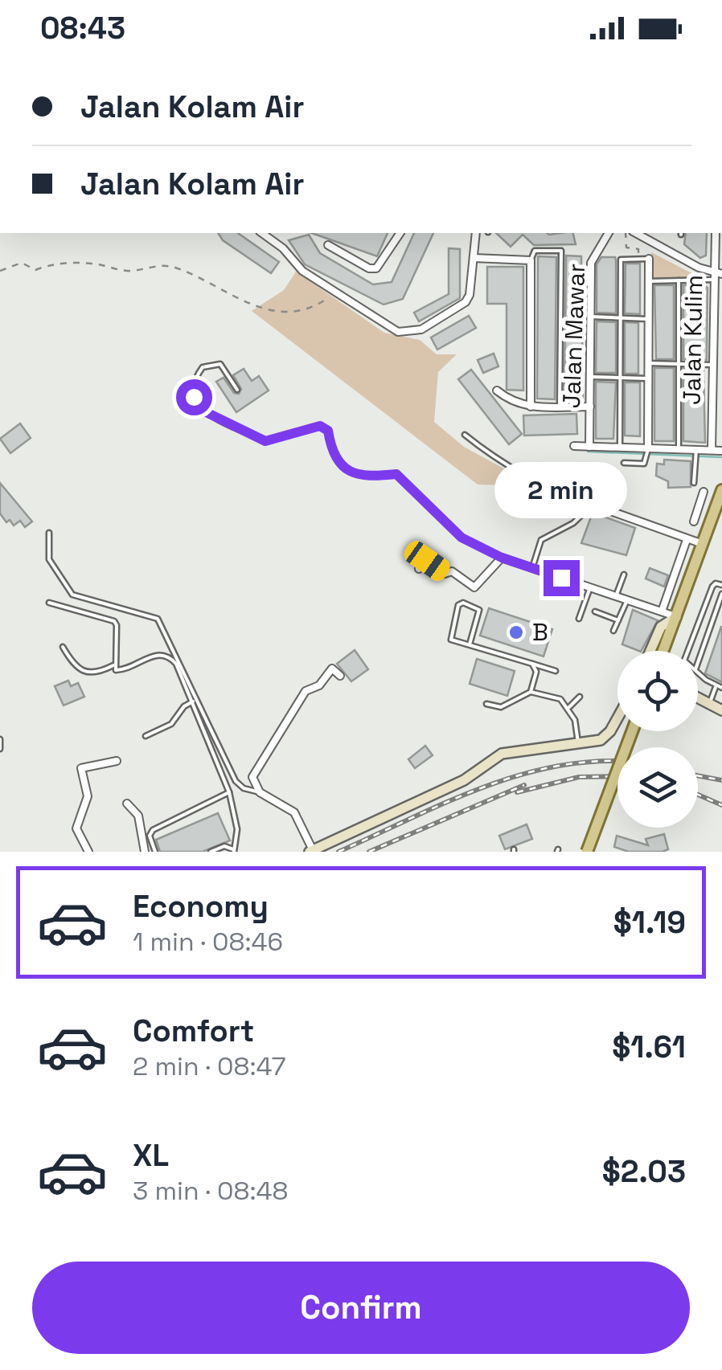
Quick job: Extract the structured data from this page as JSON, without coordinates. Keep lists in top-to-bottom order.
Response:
{
  "streets": {
    "street": ["Jalan Mawar", "Jalan Kulim"]
  },
  "places": ["B"],
  "page": {
    "status": "08:43",
    "banner": ["Jalan Kolam Air", "Jalan Kolam Air"],
    "bubble": "2 min",
    "list": [
      {
        "name": "Economy",
        "note": "1 min · 08:46",
        "value": "$1.19"
      },
      {
        "name": "Comfort",
        "note": "2 min · 08:47",
        "value": "$1.61"
      },
      {
        "name": "XL",
        "note": "3 min · 08:48",
        "value": "$2.03"
      }
    ],
    "buttons": "Confirm"
  }
}
